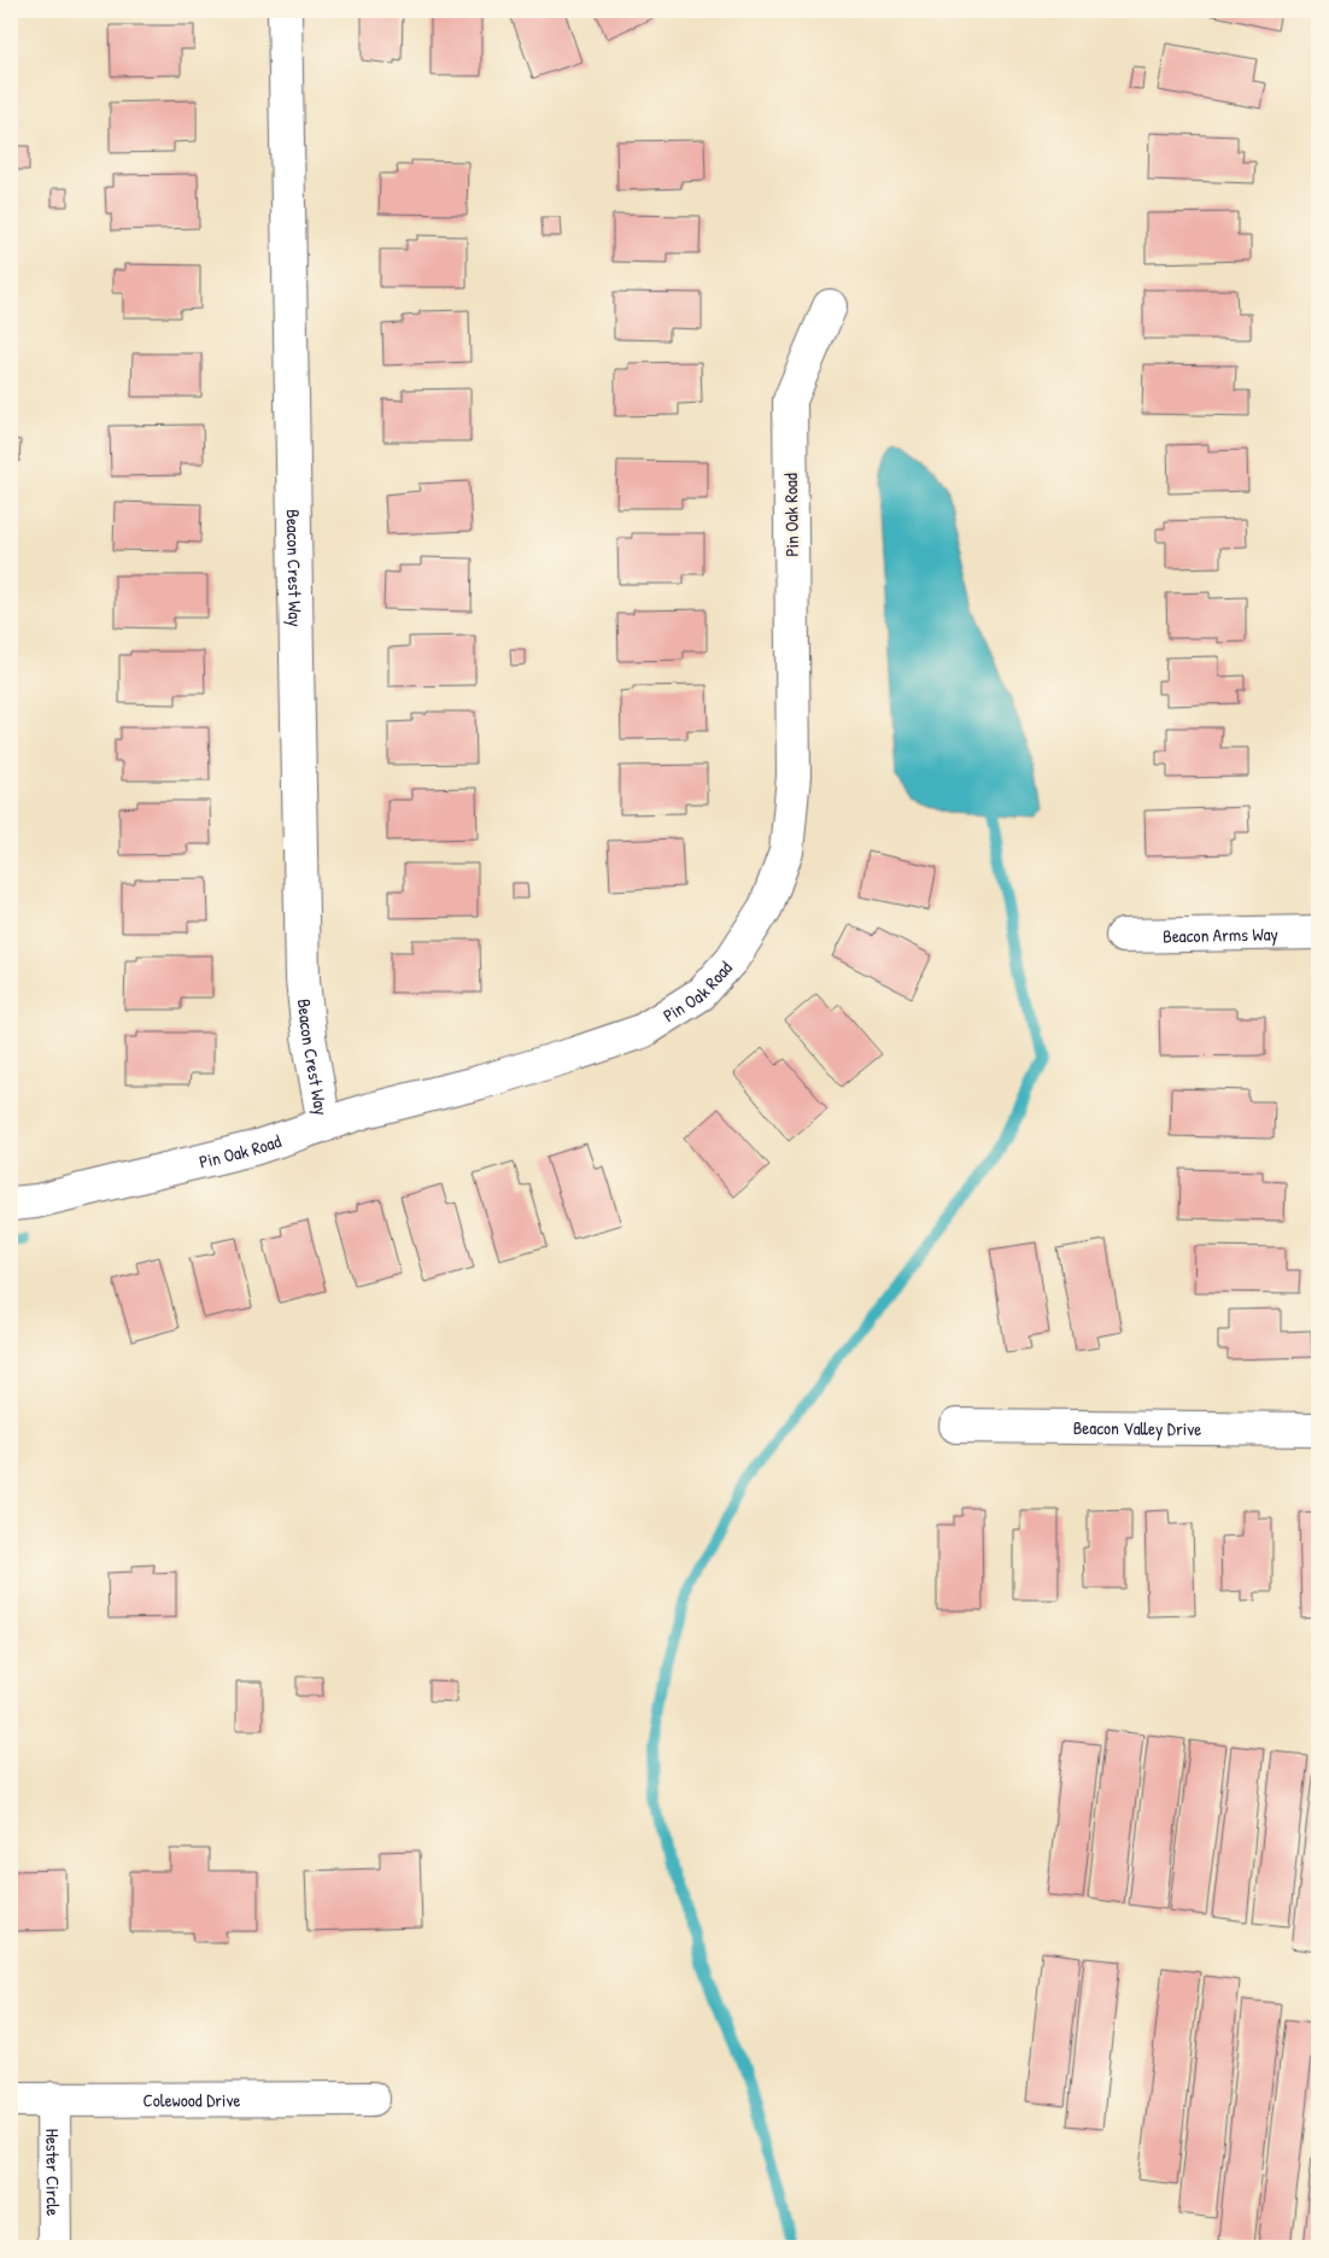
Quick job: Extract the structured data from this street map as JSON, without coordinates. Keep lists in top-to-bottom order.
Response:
{
  "streets": {
    "street": [
      "Pin Oak Road",
      "Beacon Crest Way",
      "Beacon Arms Way",
      "Beacon Valley Drive",
      "Colewood Drive",
      "Hester Circle"
    ]
  },
  "crossings": [
    ["Pin Oak Road", "Beacon Crest Way"],
    ["Colewood Drive", "Hester Circle"]
  ]
}
